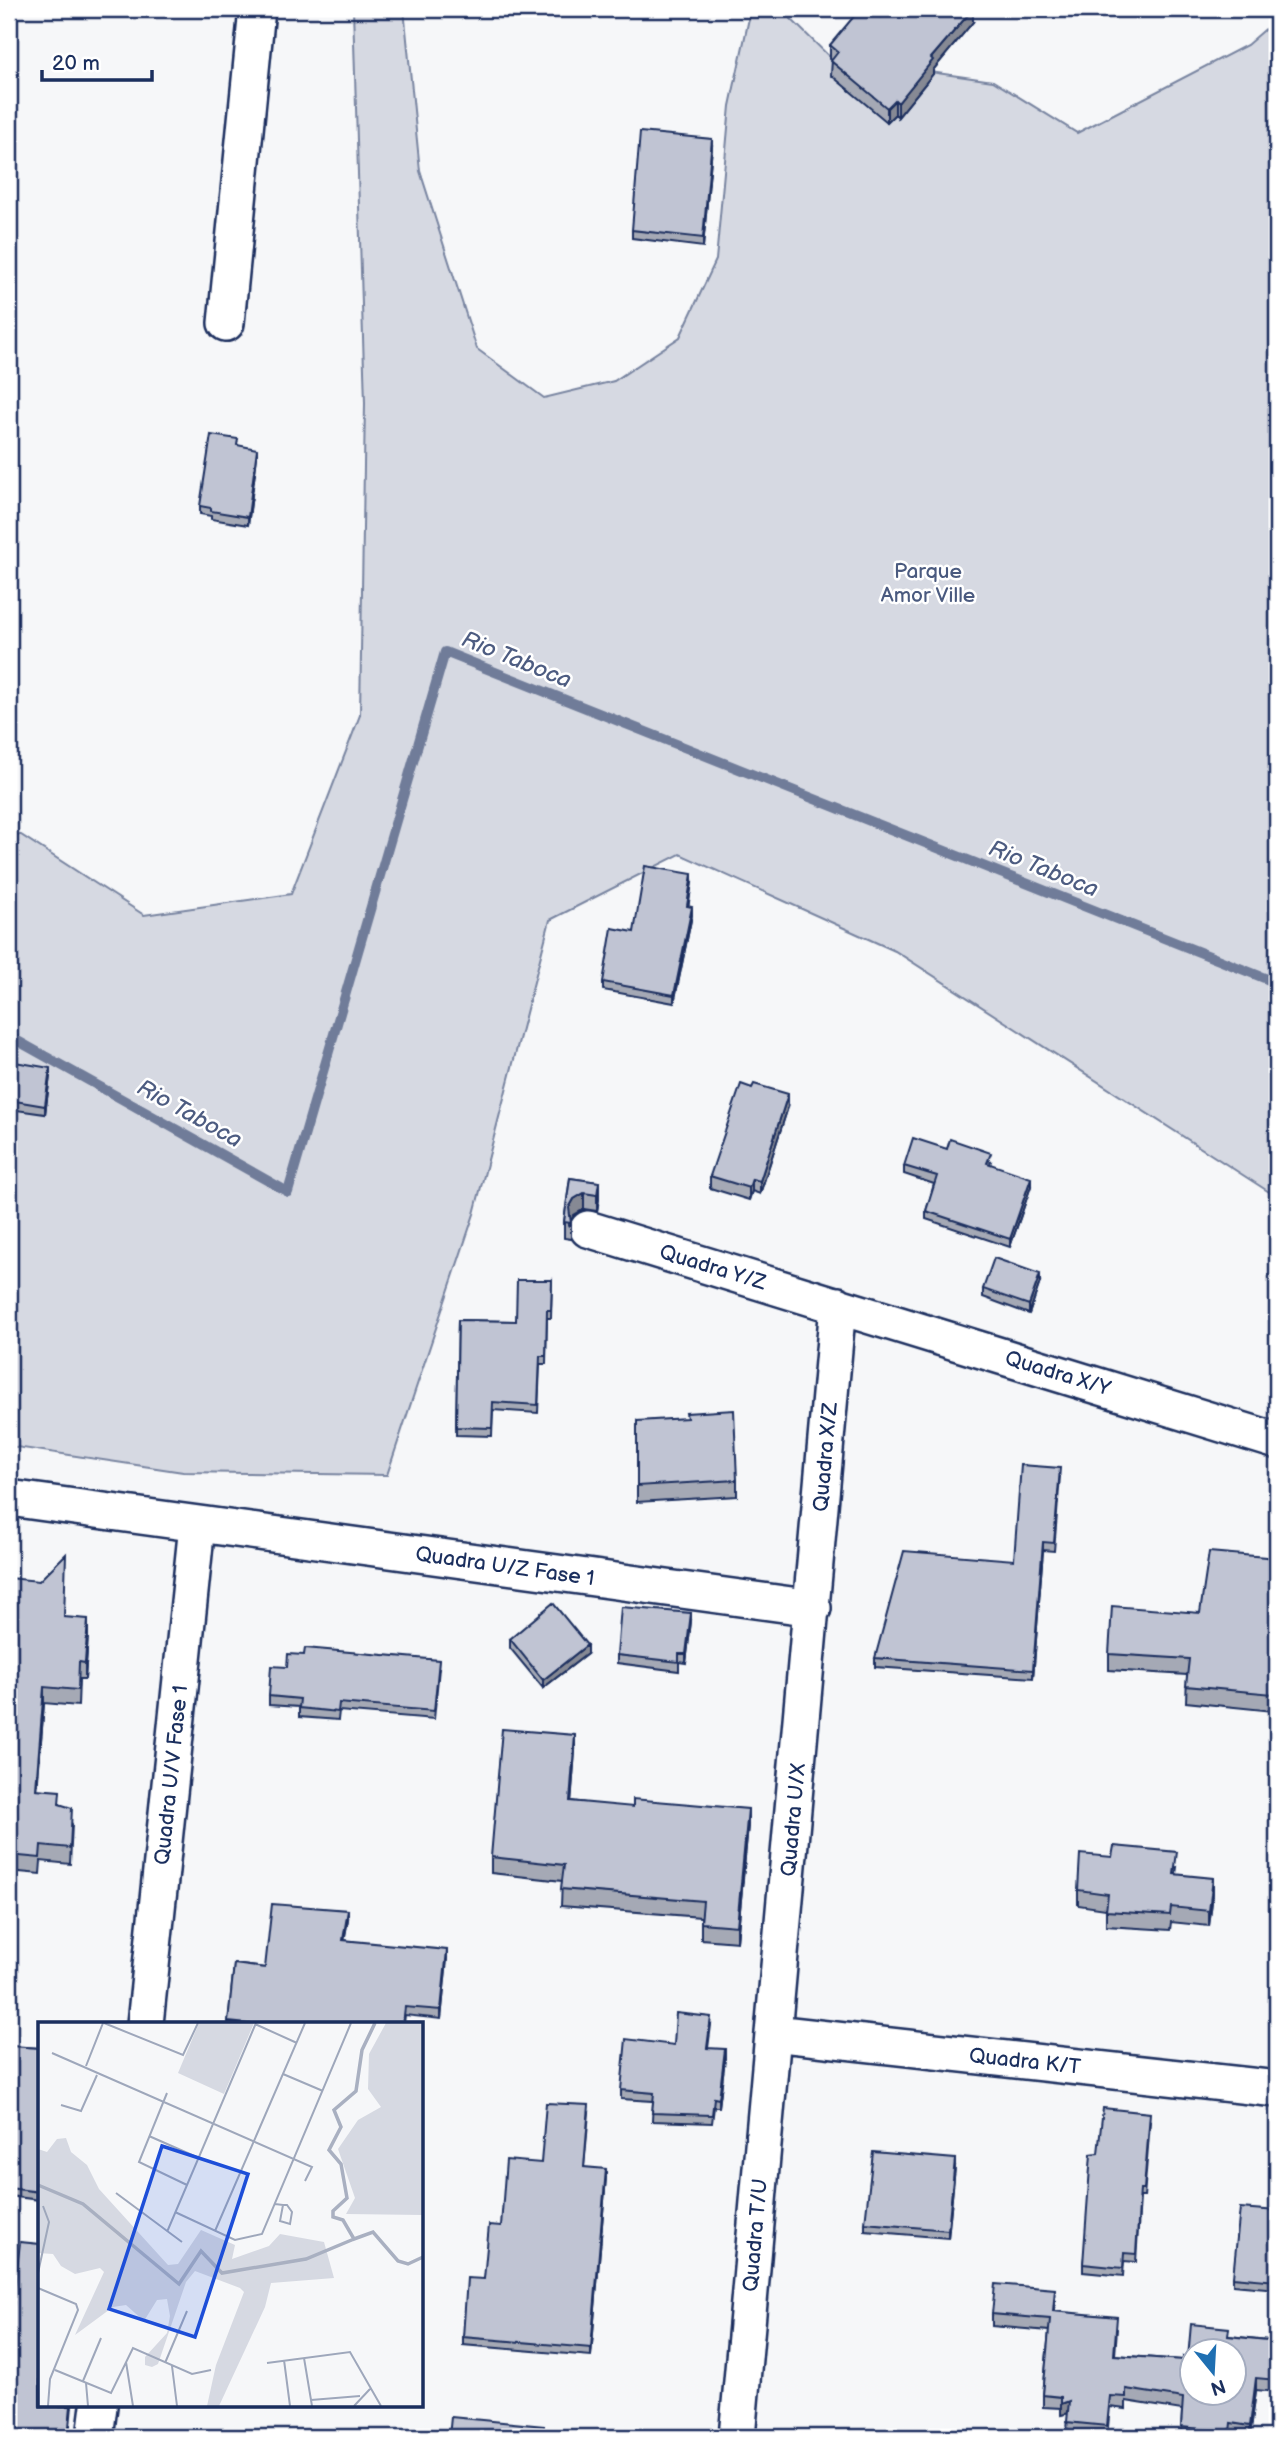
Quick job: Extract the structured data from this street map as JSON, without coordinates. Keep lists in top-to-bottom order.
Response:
{
  "streets": {
    "street": [
      "Quadra Y/Z",
      "Quadra X/Y",
      "Quadra X/Z",
      "Quadra U/Z Fase 1",
      "Quadra U/V Fase 1",
      "Quadra U/X",
      "Quadra K/T",
      "Quadra T/U"
    ]
  },
  "crossings": [
    ["Quadra Y/Z", "Quadra X/Y"],
    ["Quadra Y/Z", "Quadra X/Z"],
    ["Quadra X/Y", "Quadra X/Z"],
    ["Quadra X/Z", "Quadra U/Z Fase 1"],
    ["Quadra X/Z", "Quadra U/X"],
    ["Quadra U/Z Fase 1", "Quadra U/V Fase 1"],
    ["Quadra U/Z Fase 1", "Quadra U/X"],
    ["Quadra U/X", "Quadra K/T"],
    ["Quadra U/X", "Quadra T/U"],
    ["Quadra K/T", "Quadra T/U"]
  ],
  "water": ["Rio Taboca"],
  "parks": ["Parque Amor Ville"],
  "scale_bar": "20 m",
  "north": "bottom"
}
